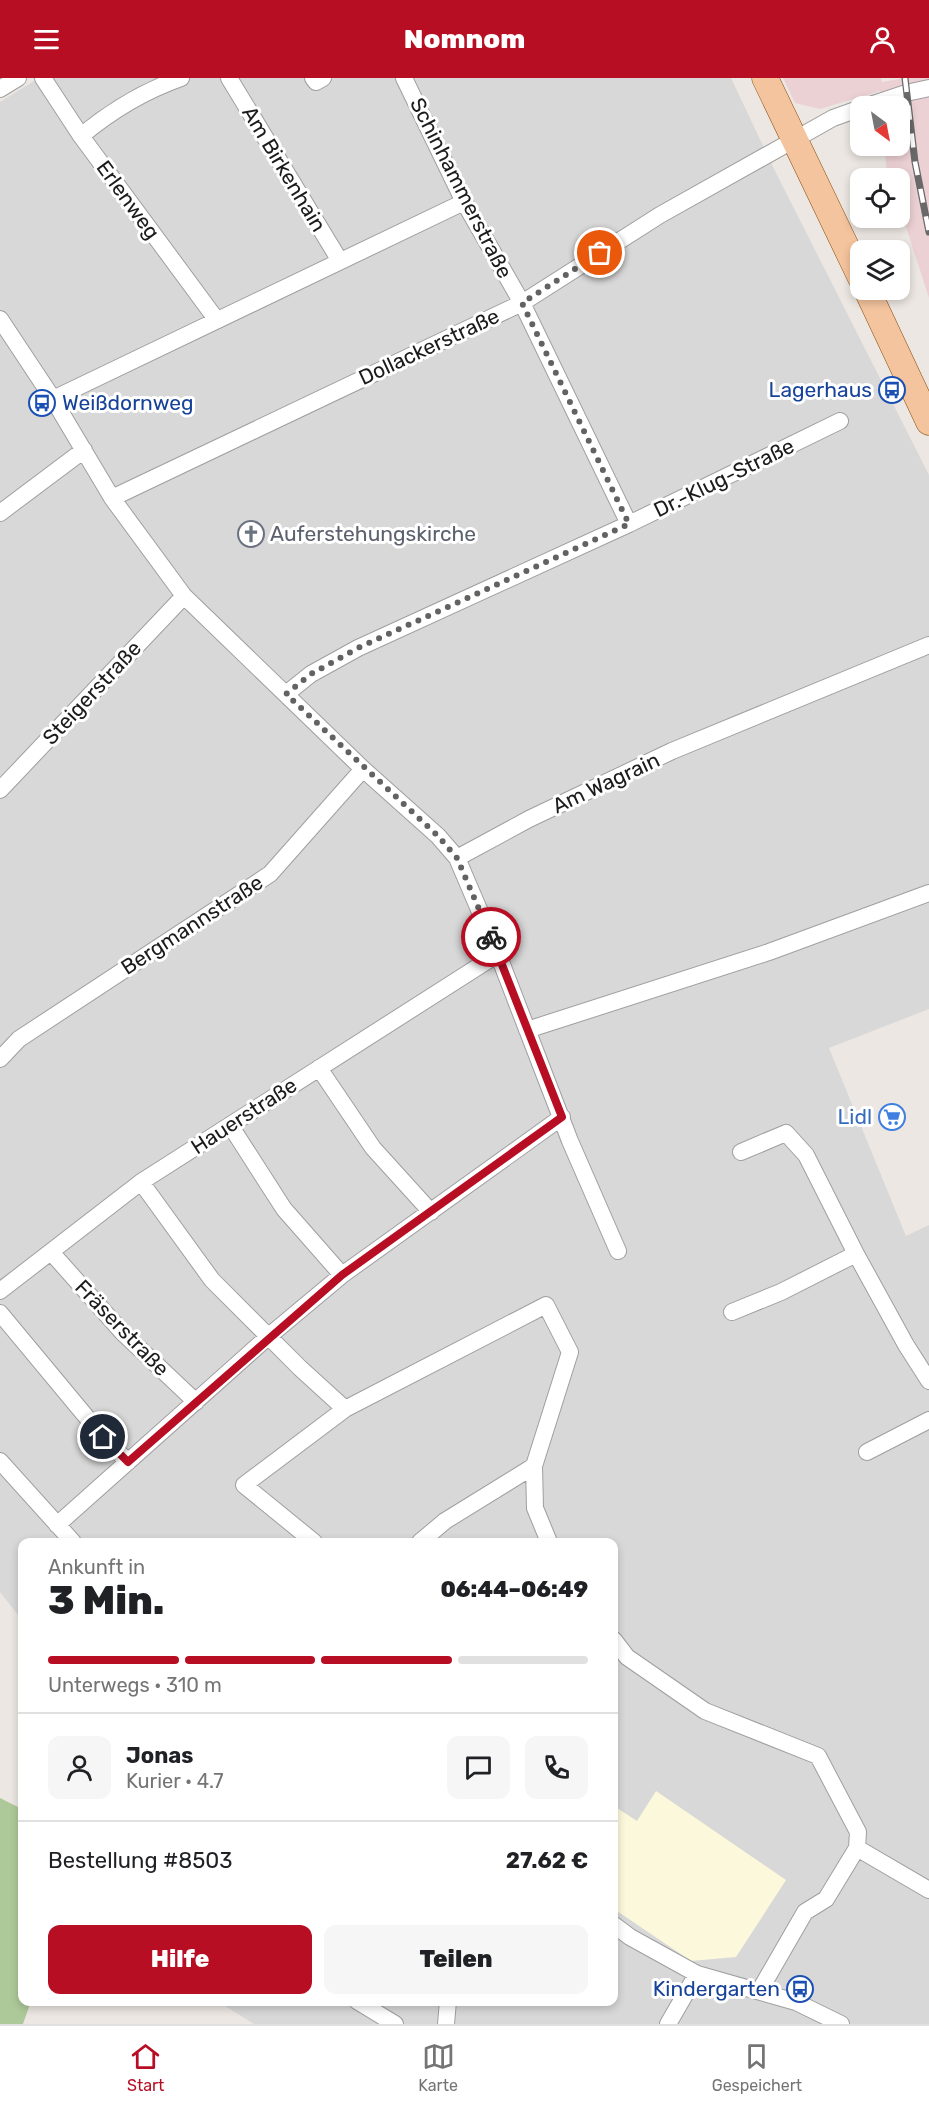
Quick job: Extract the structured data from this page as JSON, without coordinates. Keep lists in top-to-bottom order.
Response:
{
  "streets": {
    "street": [
      "Am Birkenhain",
      "Schinhammerstraße",
      "Erlenweg",
      "Dollackerstraße",
      "Dr.-Klug-Straße",
      "Steigerstraße",
      "Am Wagrain",
      "Bergmannstraße",
      "Hauerstraße",
      "Fräserstraße"
    ]
  },
  "crossings": [
    ["Schinhammerstraße", "Dollackerstraße"],
    ["Schinhammerstraße", "Dr.-Klug-Straße"],
    ["Hauerstraße", "Fräserstraße"]
  ],
  "places": {
    "bus stop": ["Lagerhaus", "Weißdornweg", "Kindergarten"],
    "church": ["Auferstehungskirche"],
    "supermarket": ["Lidl"]
  },
  "north": "bottom right",
  "page": {
    "header": "Nomnom",
    "heading": ["3 Min.", "Ankunft in", "06:44–06:49"],
    "panel": [
      "Jonas",
      "Kurier · 4.7",
      "Bestellung #8503",
      "27.62 €"
    ],
    "bar": "Unterwegs · 310 m",
    "buttons": ["Hilfe", "Teilen"],
    "tabs": ["Start", "Karte", "Gespeichert"]
  }
}
